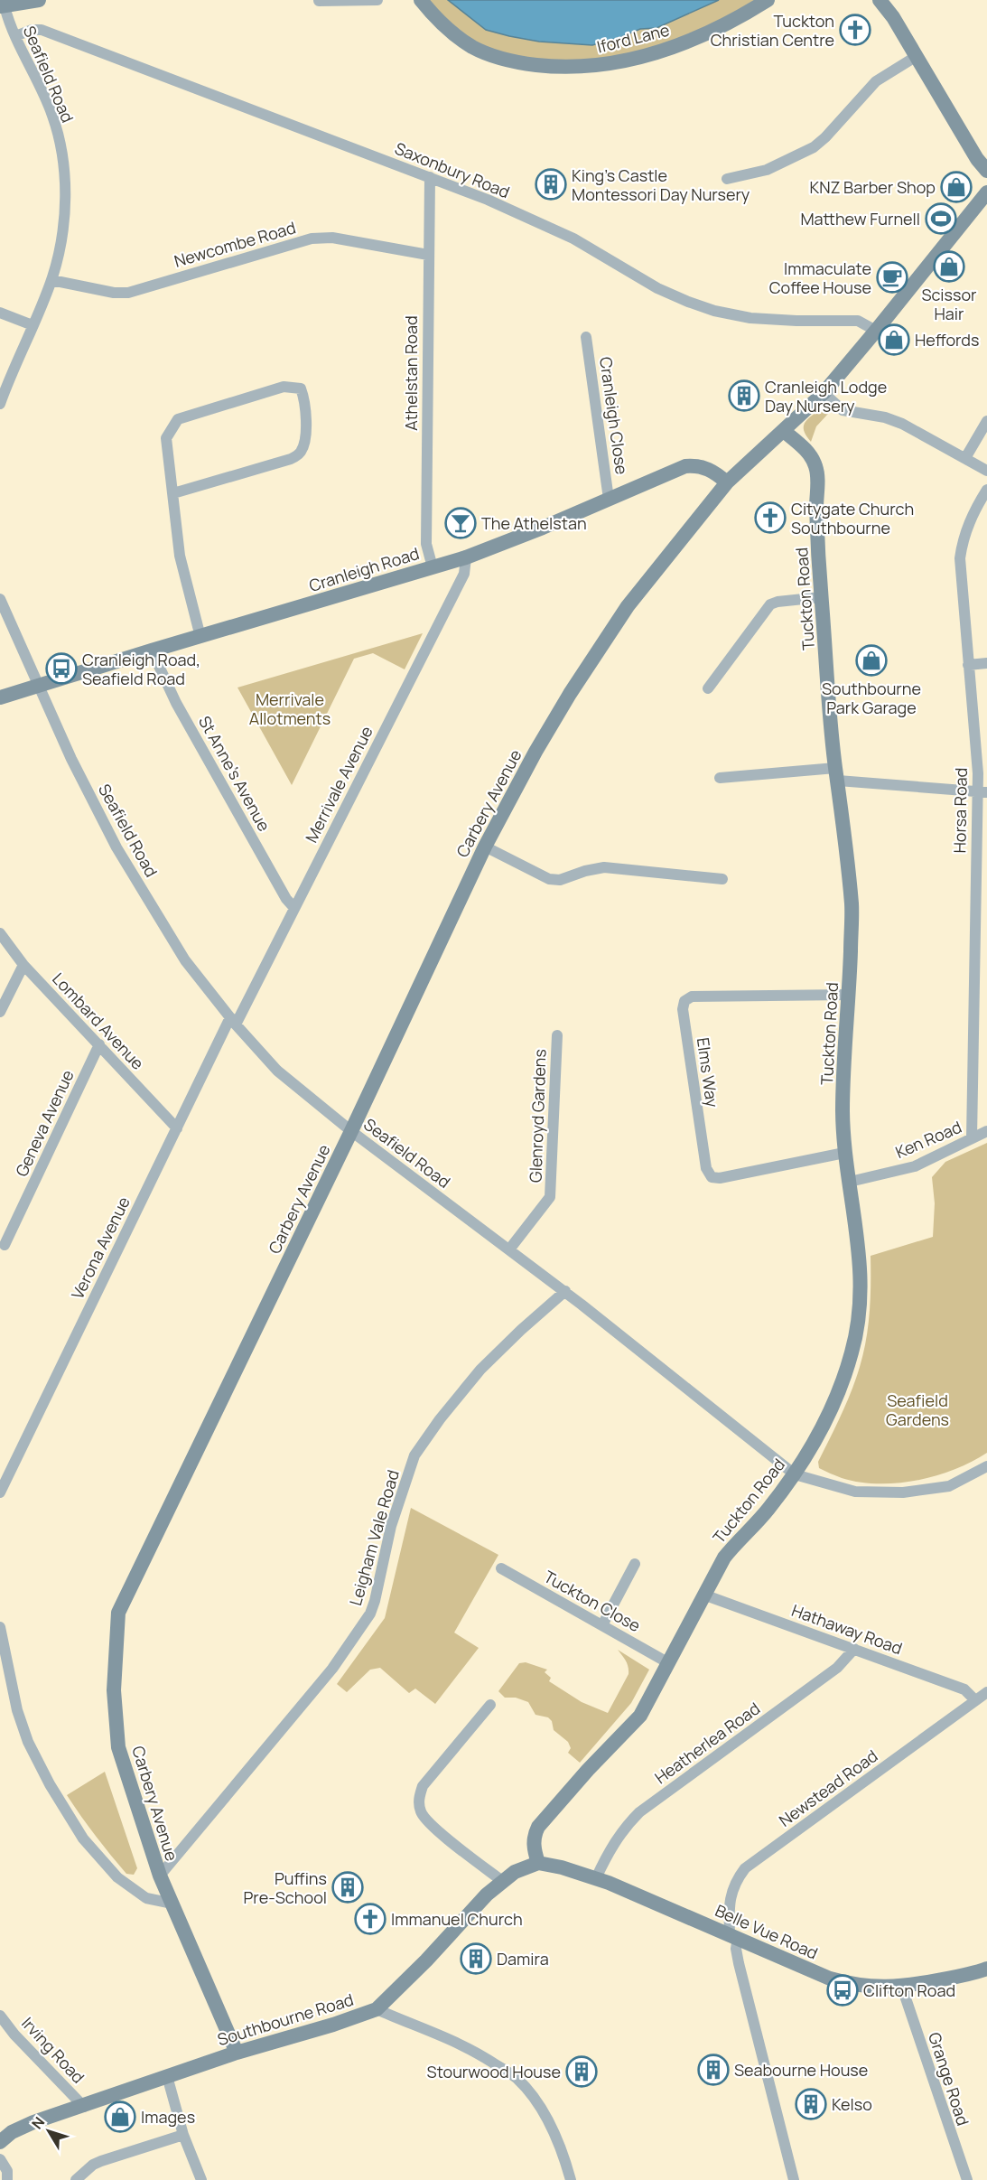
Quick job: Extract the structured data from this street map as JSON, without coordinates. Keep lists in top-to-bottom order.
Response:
{
  "streets": {
    "street": [
      "Iford Lane",
      "Seafield Road",
      "Saxonbury Road",
      "Newcombe Road",
      "Athelstan Road",
      "Cranleigh Close",
      "Cranleigh Road",
      "Tuckton Road",
      "St Anne's Avenue",
      "Merrivale Avenue",
      "Carbery Avenue",
      "Horsa Road",
      "Lombard Avenue",
      "Elms Way",
      "Glenroyd Gardens",
      "Geneva Avenue",
      "Ken Road",
      "Verona Avenue",
      "Leigham Vale Road",
      "Tuckton Close",
      "Hathaway Road",
      "Heatherlea Road",
      "Newstead Road",
      "Belle Vue Road",
      "Southbourne Road",
      "Irving Road",
      "Grange Road"
    ]
  },
  "crossings": [
    ["Seafield Road", "Saxonbury Road"],
    ["Seafield Road", "Newcombe Road"],
    ["Seafield Road", "Cranleigh Road"],
    ["Seafield Road", "Tuckton Road"],
    ["Seafield Road", "Merrivale Avenue"],
    ["Seafield Road", "Carbery Avenue"],
    ["Seafield Road", "Glenroyd Gardens"],
    ["Seafield Road", "Verona Avenue"],
    ["Seafield Road", "Leigham Vale Road"],
    ["Saxonbury Road", "Athelstan Road"],
    ["Newcombe Road", "Athelstan Road"],
    ["Athelstan Road", "Cranleigh Road"],
    ["Cranleigh Close", "Cranleigh Road"],
    ["Cranleigh Road", "St Anne's Avenue"],
    ["Cranleigh Road", "Merrivale Avenue"],
    ["Cranleigh Road", "Carbery Avenue"],
    ["Tuckton Road", "Carbery Avenue"],
    ["Tuckton Road", "Elms Way"],
    ["Tuckton Road", "Ken Road"],
    ["Tuckton Road", "Tuckton Close"],
    ["Tuckton Road", "Hathaway Road"],
    ["Tuckton Road", "Belle Vue Road"],
    ["Tuckton Road", "Southbourne Road"],
    ["St Anne's Avenue", "Merrivale Avenue"],
    ["Merrivale Avenue", "Verona Avenue"],
    ["Carbery Avenue", "Leigham Vale Road"],
    ["Carbery Avenue", "Southbourne Road"],
    ["Horsa Road", "Ken Road"],
    ["Lombard Avenue", "Geneva Avenue"],
    ["Lombard Avenue", "Verona Avenue"],
    ["Hathaway Road", "Heatherlea Road"],
    ["Hathaway Road", "Newstead Road"],
    ["Heatherlea Road", "Belle Vue Road"],
    ["Newstead Road", "Belle Vue Road"],
    ["Belle Vue Road", "Southbourne Road"],
    ["Belle Vue Road", "Grange Road"],
    ["Southbourne Road", "Irving Road"]
  ],
  "parks": ["Merrivale Allotments", "Seafield Gardens"],
  "places": {
    "church": ["Tuckton Christian Centre", "Citygate Church Southbourne", "Immanuel Church"],
    "building": [
      "King's Castle Montessori Day Nursery",
      "Cranleigh Lodge Day Nursery",
      "Puffins Pre-School",
      "Damira",
      "Seabourne House",
      "Stourwood House",
      "Kelso"
    ],
    "shop": [
      "KNZ Barber Shop",
      "Scissor Hair",
      "Heffords",
      "Southbourne Park Garage",
      "Images"
    ],
    "sports": ["Matthew Furnell"],
    "cafe": ["Immaculate Coffee House"],
    "bar": ["The Athelstan"],
    "bus stop": ["Cranleigh Road, Seafield Road", "Clifton Road"]
  },
  "north": "top left"
}
